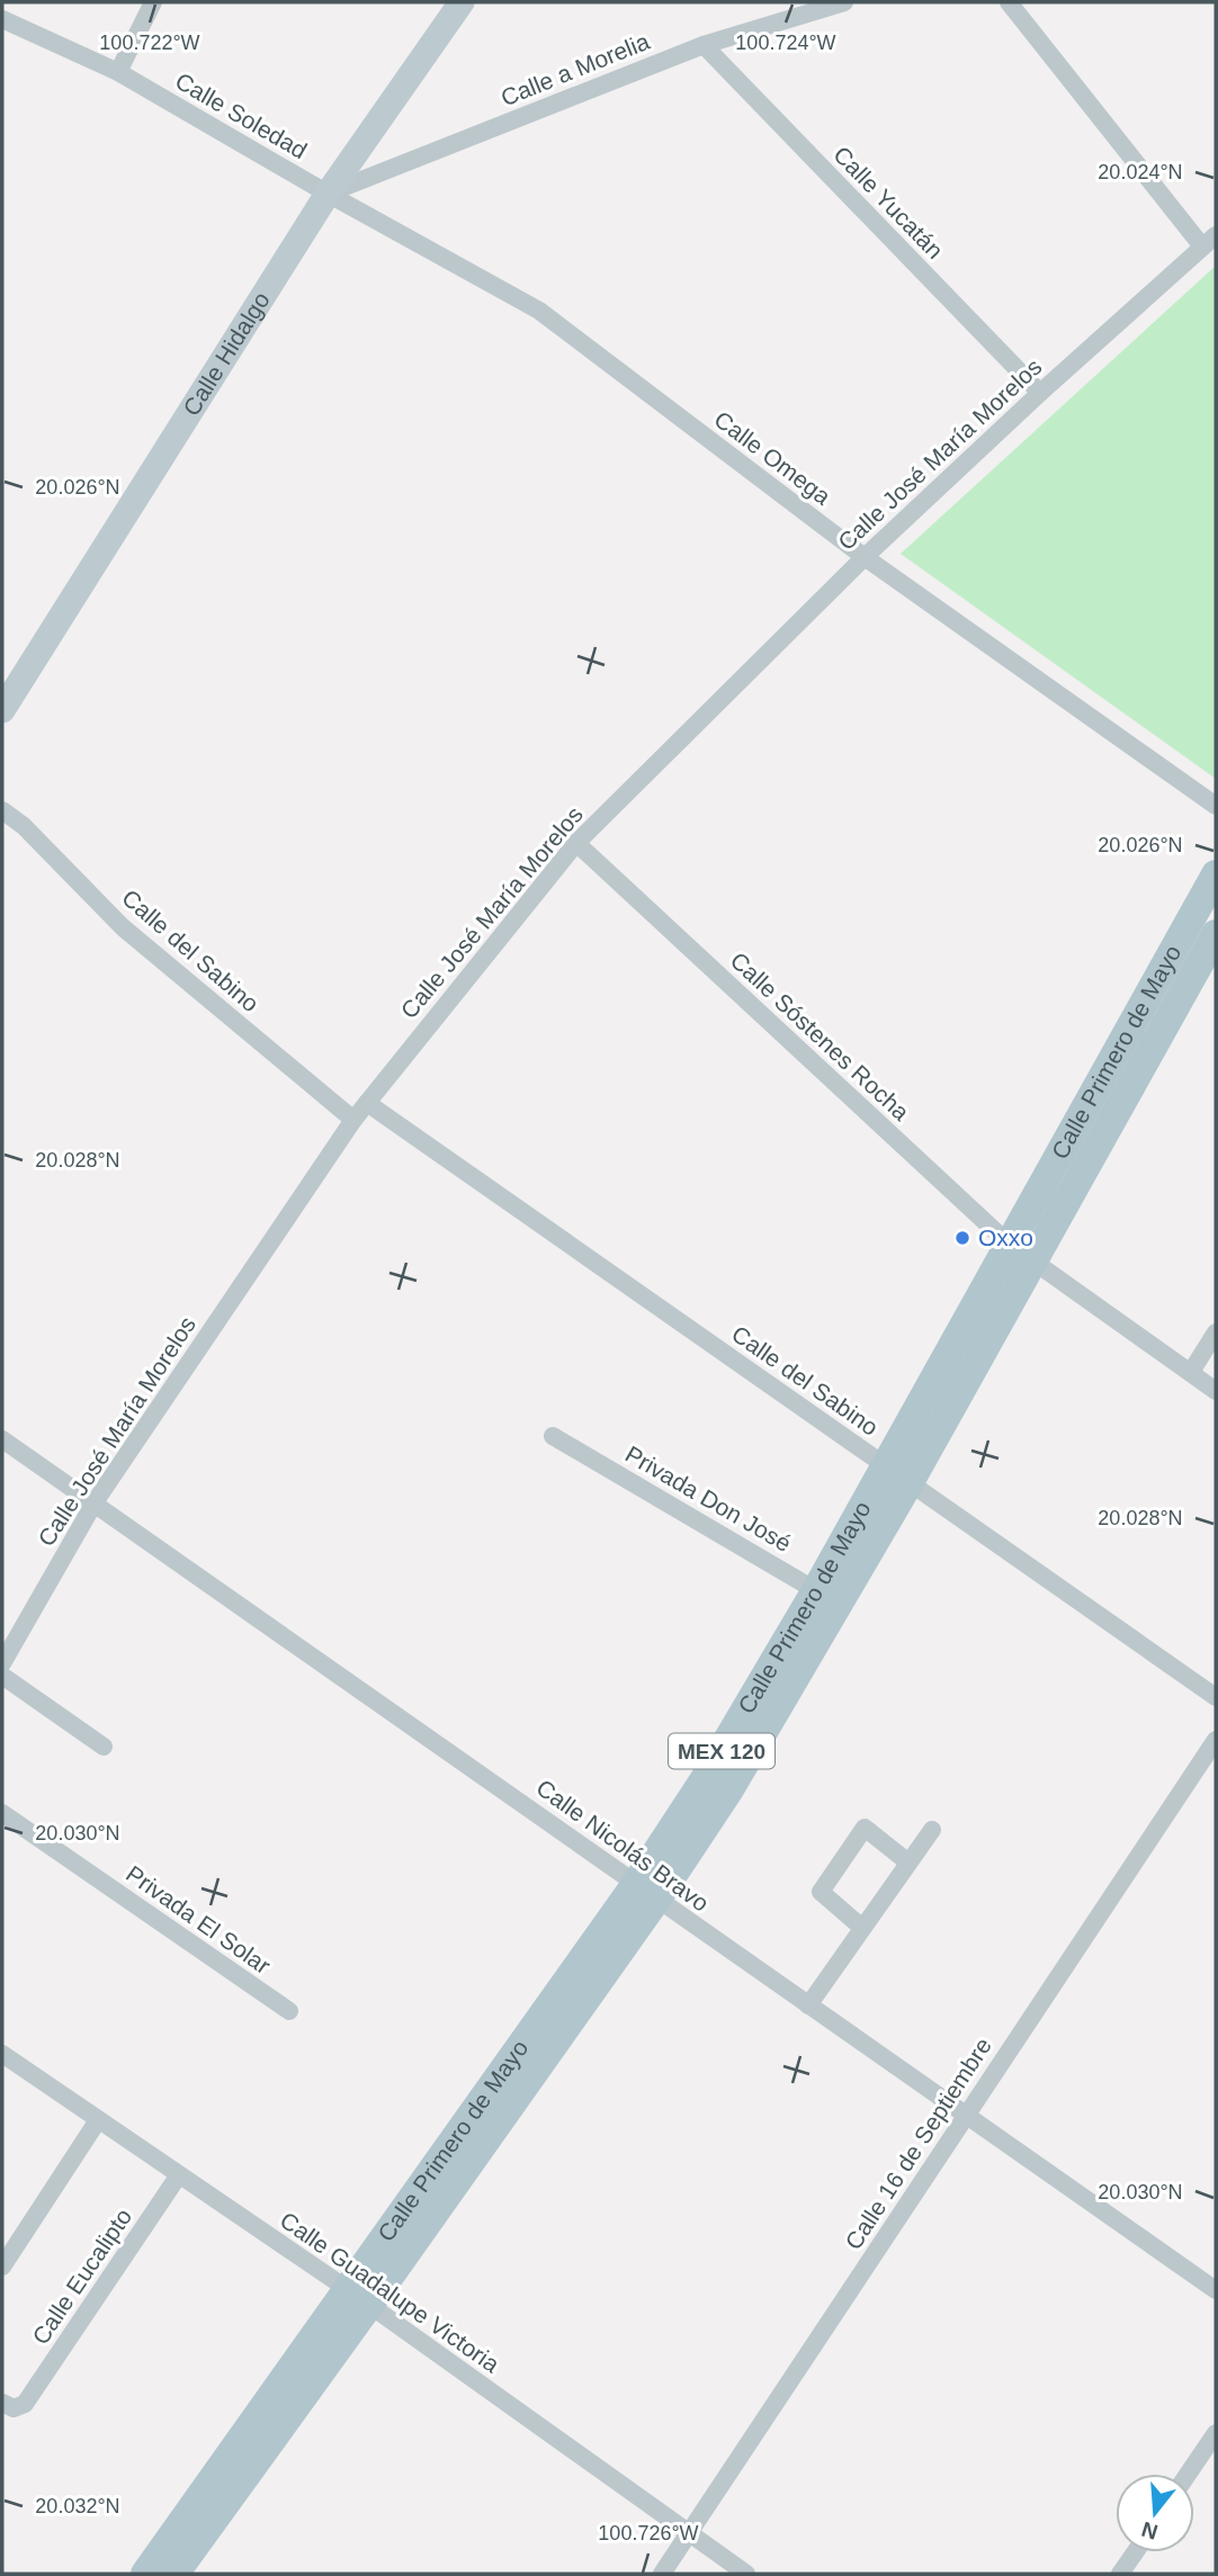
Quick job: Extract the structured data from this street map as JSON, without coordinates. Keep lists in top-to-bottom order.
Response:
{
  "streets": {
    "main road": ["Calle Primero de Mayo", "MEX 120"],
    "street": [
      "Calle a Morelia",
      "Calle Soledad",
      "Calle Yucatán",
      "Calle Hidalgo",
      "Calle José María Morelos",
      "Calle Omega",
      "Calle del Sabino",
      "Calle Sóstenes Rocha",
      "Privada Don José",
      "Calle Nicolás Bravo",
      "Privada El Solar",
      "Calle 16 de Septiembre",
      "Calle Eucalipto",
      "Calle Guadalupe Victoria"
    ]
  },
  "crossings": [
    ["Calle a Morelia", "Calle Soledad"],
    ["Calle a Morelia", "Calle Yucatán"],
    ["Calle a Morelia", "Calle Hidalgo"],
    ["Calle a Morelia", "Calle Omega"],
    ["Calle Soledad", "Calle Hidalgo"],
    ["Calle Soledad", "Calle Omega"],
    ["Calle Yucatán", "Calle José María Morelos"],
    ["Calle Hidalgo", "Calle Omega"],
    ["Calle José María Morelos", "Calle Omega"],
    ["Calle José María Morelos", "Calle del Sabino"],
    ["Calle José María Morelos", "Calle Sóstenes Rocha"],
    ["Calle José María Morelos", "Calle Nicolás Bravo"],
    ["Calle del Sabino", "Calle Primero de Mayo"],
    ["Calle Sóstenes Rocha", "Calle Primero de Mayo"],
    ["Calle Primero de Mayo", "Privada Don José"],
    ["Calle Primero de Mayo", "Calle Nicolás Bravo"],
    ["Calle Primero de Mayo", "Calle Guadalupe Victoria"],
    ["Calle Nicolás Bravo", "Calle 16 de Septiembre"],
    ["Calle 16 de Septiembre", "Calle Guadalupe Victoria"],
    ["Calle Eucalipto", "Calle Guadalupe Victoria"]
  ],
  "places": ["Oxxo"],
  "north": "bottom",
  "coordinates": [
    "100.722°W",
    "100.724°W",
    "20.024°N",
    "20.026°N",
    "20.028°N",
    "20.030°N",
    "20.032°N",
    "100.726°W"
  ]
}
